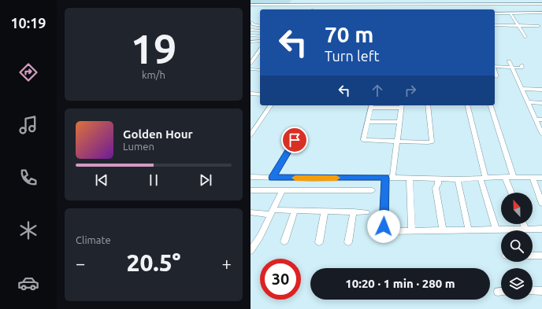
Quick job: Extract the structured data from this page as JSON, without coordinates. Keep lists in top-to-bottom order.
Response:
{
  "north": "top",
  "page": {
    "tabs": "10:19",
    "tile": [
      ["19", "km/h"],
      "Climate"
    ],
    "turn": ["70 m", "Turn left"],
    "song": ["Golden Hour", "Lumen"],
    "heat": ["−", "20.5°", "+"],
    "limit": "30",
    "trip": "10:20 · 1 min · 280 m"
  }
}
